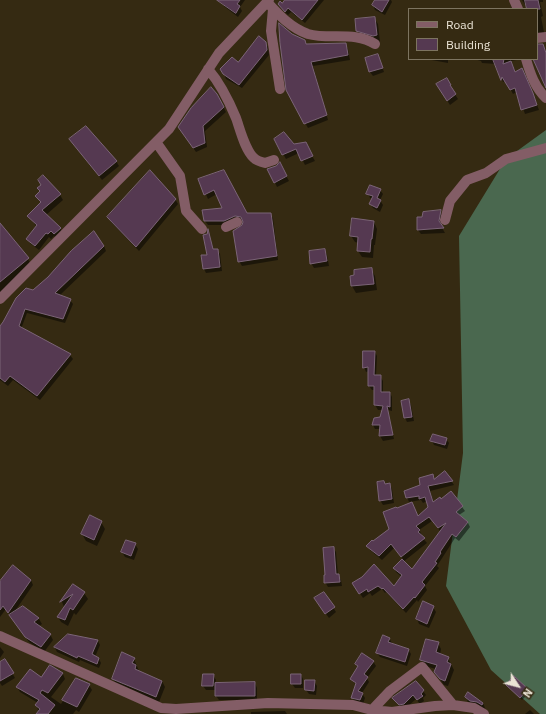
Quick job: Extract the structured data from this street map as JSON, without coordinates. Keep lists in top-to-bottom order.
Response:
{
  "legend": ["Road", "Building"],
  "north": "bottom right"
}
